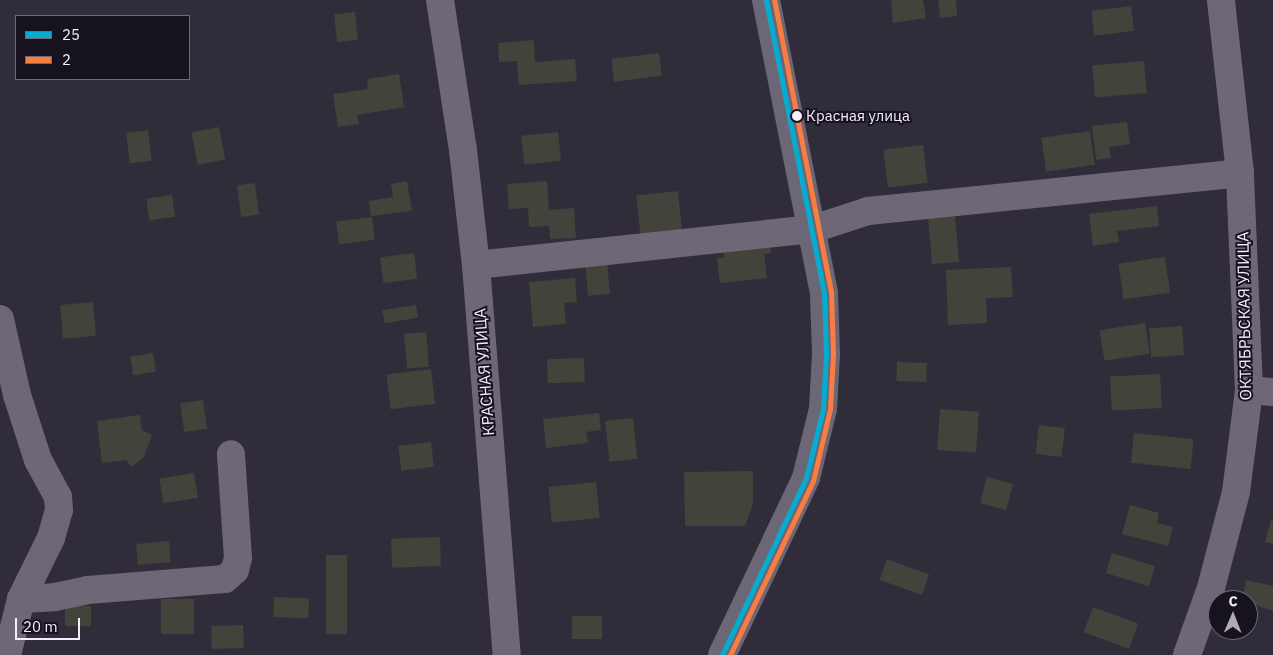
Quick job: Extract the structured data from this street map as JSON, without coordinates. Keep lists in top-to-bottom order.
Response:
{
  "streets": {
    "street": ["ОКТЯБРЬСКАЯ УЛИЦА", "КРАСНАЯ УЛИЦА"]
  },
  "places": ["Красная улица"],
  "lines": ["transit line 25", "transit line 2"],
  "legend": ["25", "2"],
  "scale_bar": "20 m",
  "north": "top"
}
